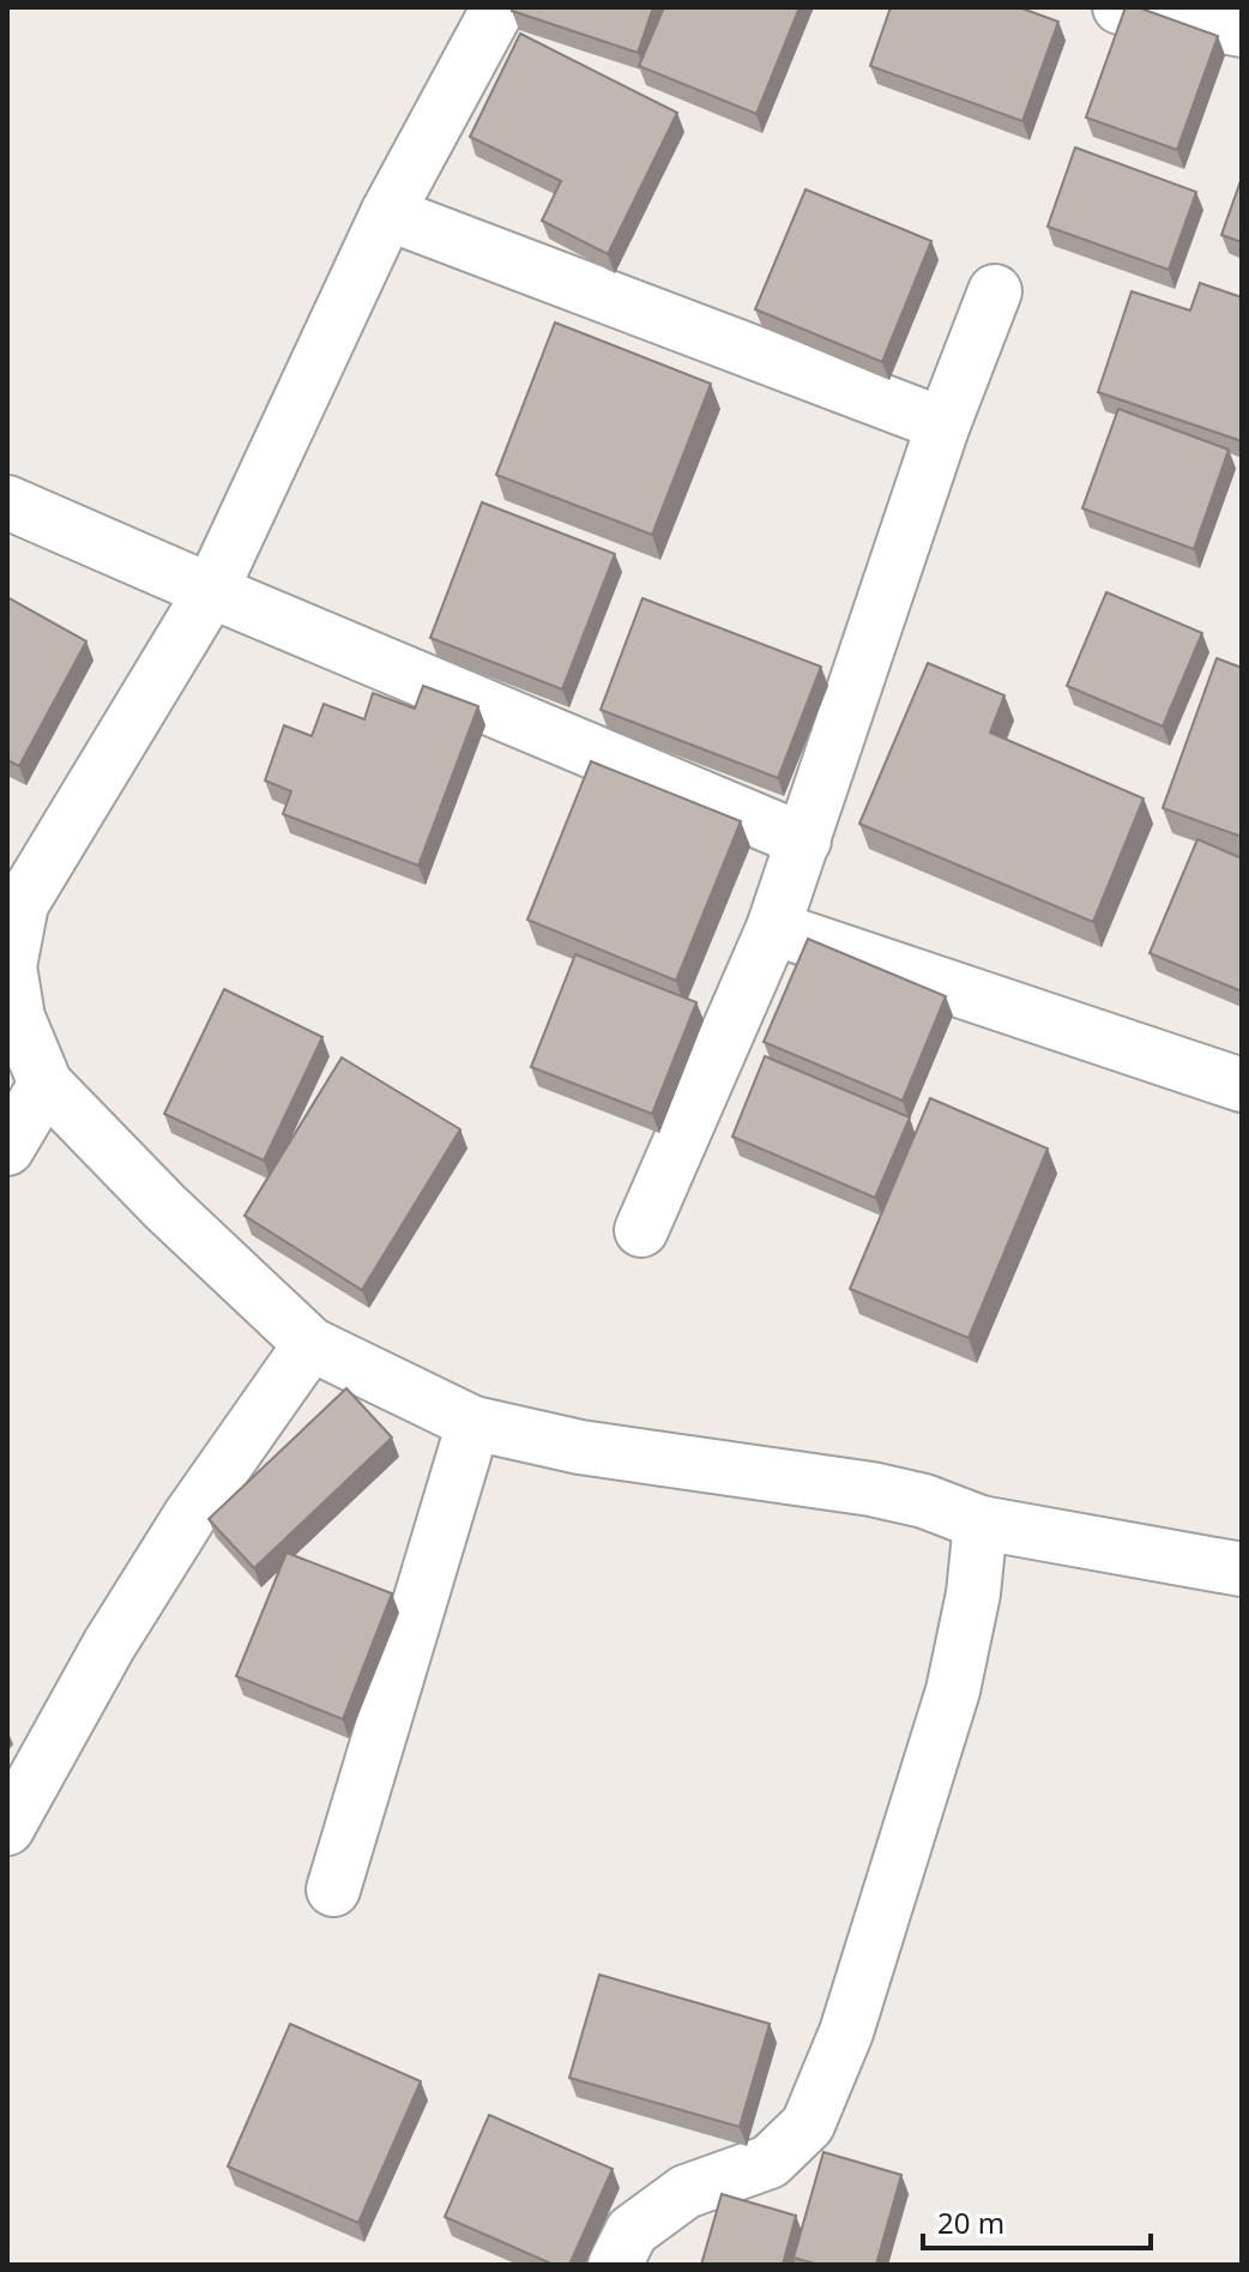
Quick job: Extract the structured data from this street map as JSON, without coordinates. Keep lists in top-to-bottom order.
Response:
{
  "scale_bar": "20 m"
}
